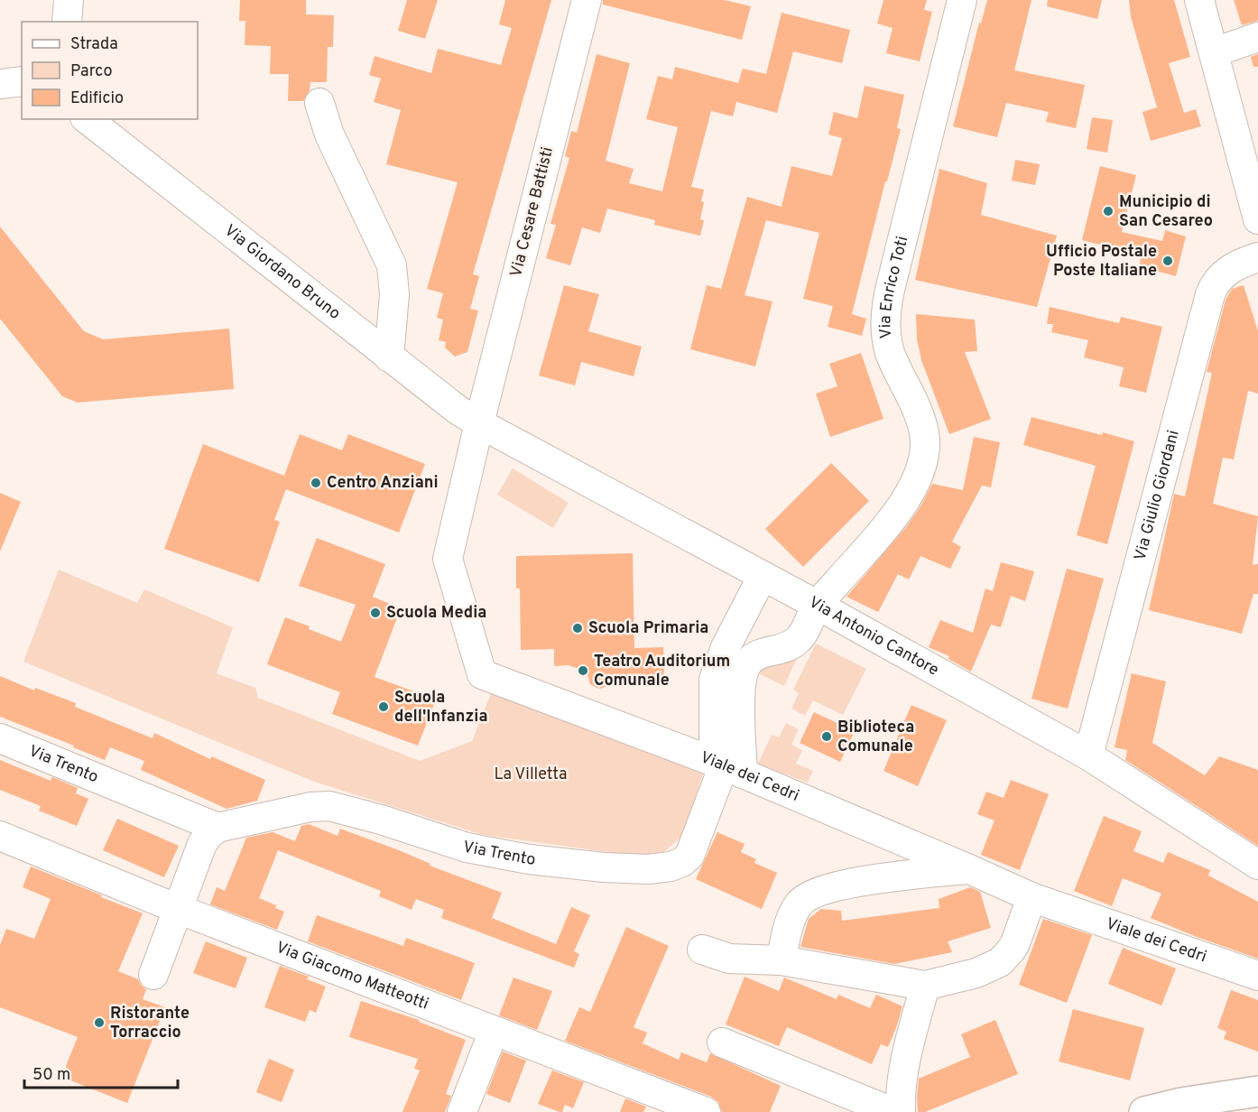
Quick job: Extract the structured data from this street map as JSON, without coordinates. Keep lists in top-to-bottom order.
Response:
{
  "streets": {
    "street": [
      "Via Cesare Battisti",
      "Via Giordano Bruno",
      "Via Enrico Toti",
      "Via Giulio Giordani",
      "Via Antonio Cantore",
      "Via Trento",
      "Viale dei Cedri",
      "Via Giacomo Matteotti"
    ]
  },
  "crossings": [
    ["Via Cesare Battisti", "Via Giordano Bruno"],
    ["Via Cesare Battisti", "Via Antonio Cantore"],
    ["Via Cesare Battisti", "Viale dei Cedri"],
    ["Via Giordano Bruno", "Via Antonio Cantore"],
    ["Via Giordano Bruno", "Viale dei Cedri"],
    ["Via Enrico Toti", "Via Antonio Cantore"],
    ["Via Enrico Toti", "Via Trento"],
    ["Via Enrico Toti", "Viale dei Cedri"],
    ["Via Giulio Giordani", "Via Antonio Cantore"],
    ["Via Antonio Cantore", "Viale dei Cedri"],
    ["Via Trento", "Viale dei Cedri"]
  ],
  "parks": ["La Villetta"],
  "places": [
    "Municipio di San Cesareo",
    "Ufficio Postale Poste Italiane",
    "Centro Anziani",
    "Scuola Media",
    "Scuola Primaria",
    "Teatro Auditorium Comunale",
    "Scuola dell'Infanzia",
    "Biblioteca Comunale",
    "Ristorante Torraccio"
  ],
  "legend": ["Strada", "Parco", "Edificio"],
  "scale_bar": "50 m"
}
